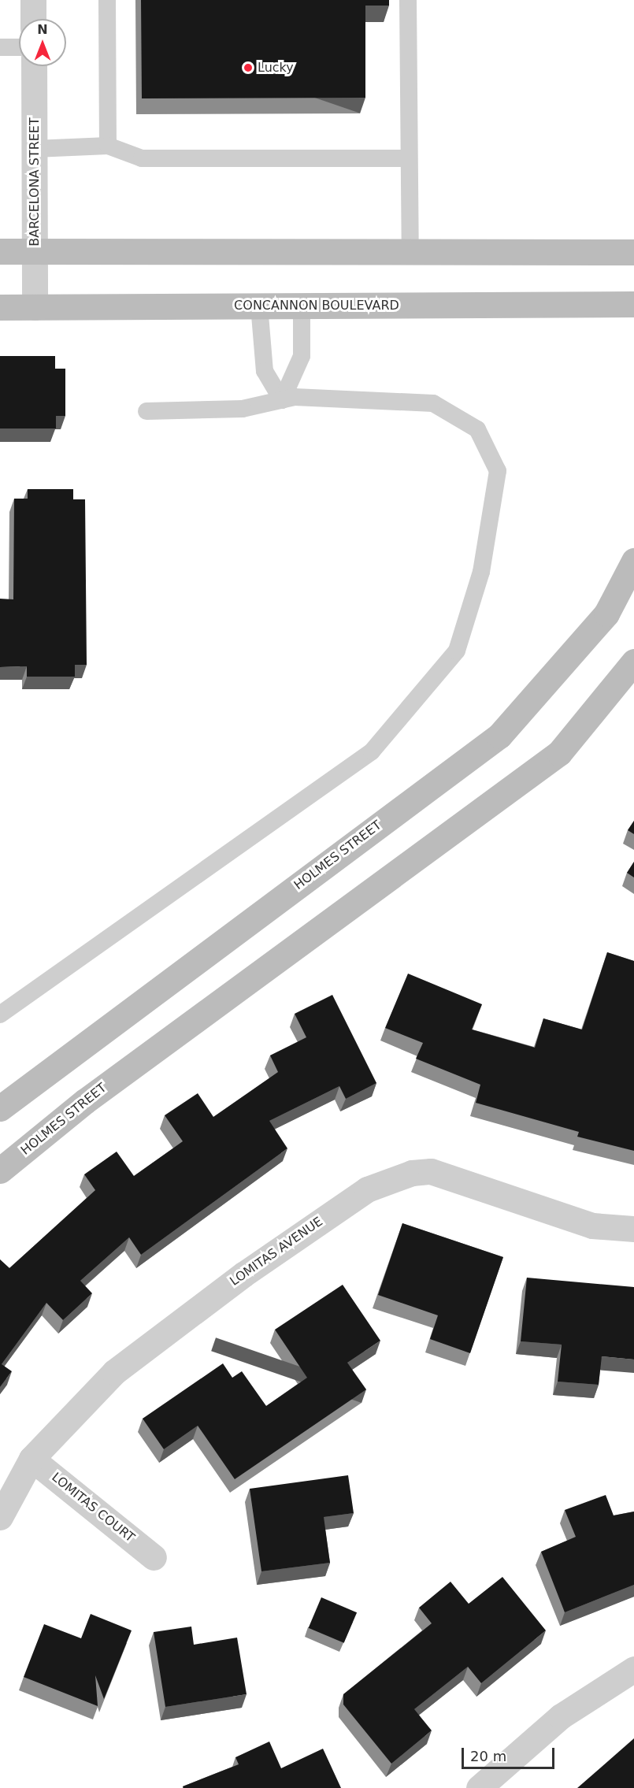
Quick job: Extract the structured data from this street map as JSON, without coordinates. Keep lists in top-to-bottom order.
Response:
{
  "streets": {
    "main road": ["CONCANNON BOULEVARD", "HOLMES STREET"],
    "street": ["BARCELONA STREET", "LOMITAS AVENUE", "LOMITAS COURT"]
  },
  "crossings": [
    ["BARCELONA STREET", "CONCANNON BOULEVARD"],
    ["LOMITAS AVENUE", "LOMITAS COURT"]
  ],
  "places": ["Lucky"],
  "scale_bar": "20 m",
  "north": "top"
}
